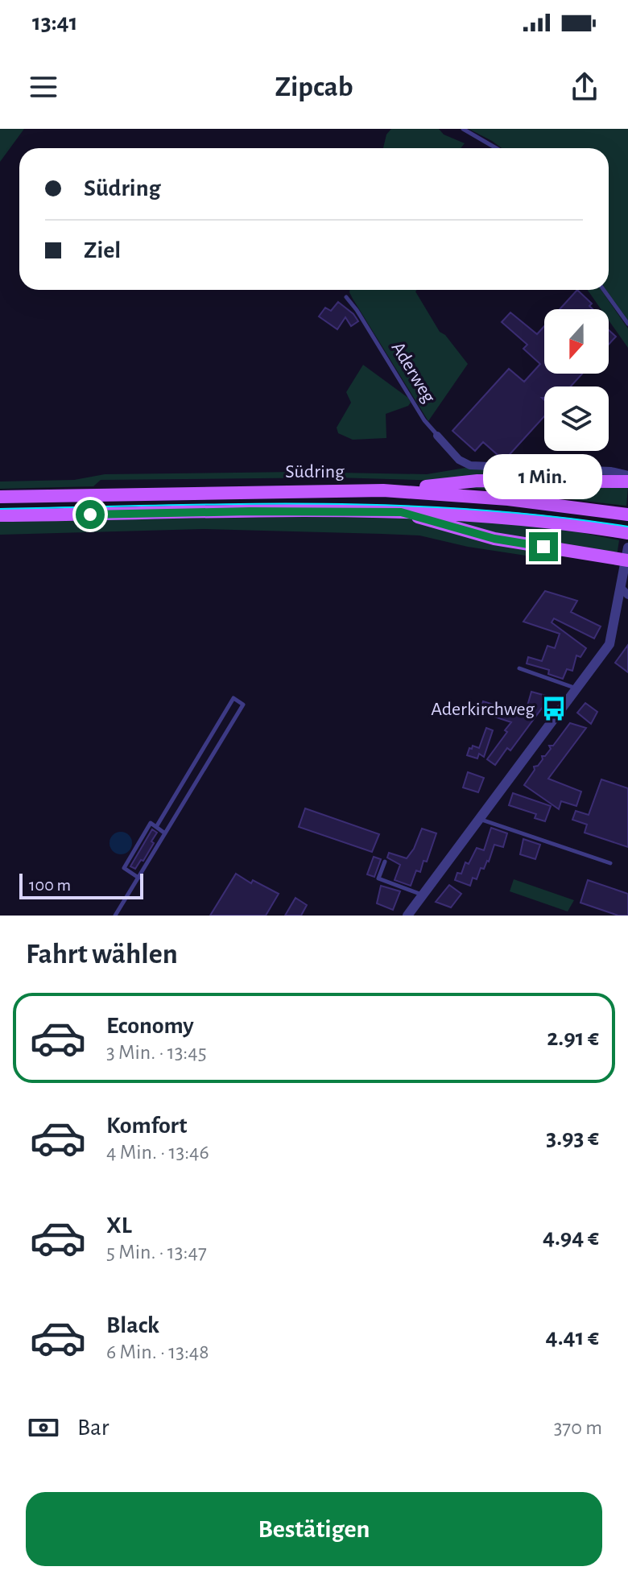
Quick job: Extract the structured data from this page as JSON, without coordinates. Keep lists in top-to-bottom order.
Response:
{
  "streets": {
    "main road": ["Südring"],
    "street": ["Aderweg"]
  },
  "places": {
    "bus stop": ["Aderkirchweg"]
  },
  "scale_bar": "100 m",
  "north": "bottom",
  "page": {
    "status": "13:41",
    "header": "Zipcab",
    "banner": ["Südring", "Ziel"],
    "bubble": "1 Min.",
    "scale": "100 m",
    "heading": "Fahrt wählen",
    "list": [
      {
        "name": "Economy",
        "note": "3 Min. · 13:45",
        "value": "2.91 €"
      },
      {
        "name": "Komfort",
        "note": "4 Min. · 13:46",
        "value": "3.93 €"
      },
      {
        "name": "XL",
        "note": "5 Min. · 13:47",
        "value": "4.94 €"
      },
      {
        "name": "Black",
        "note": "6 Min. · 13:48",
        "value": "4.41 €"
      }
    ],
    "pay": ["Bar", "370 m"],
    "buttons": "Bestätigen"
  }
}
